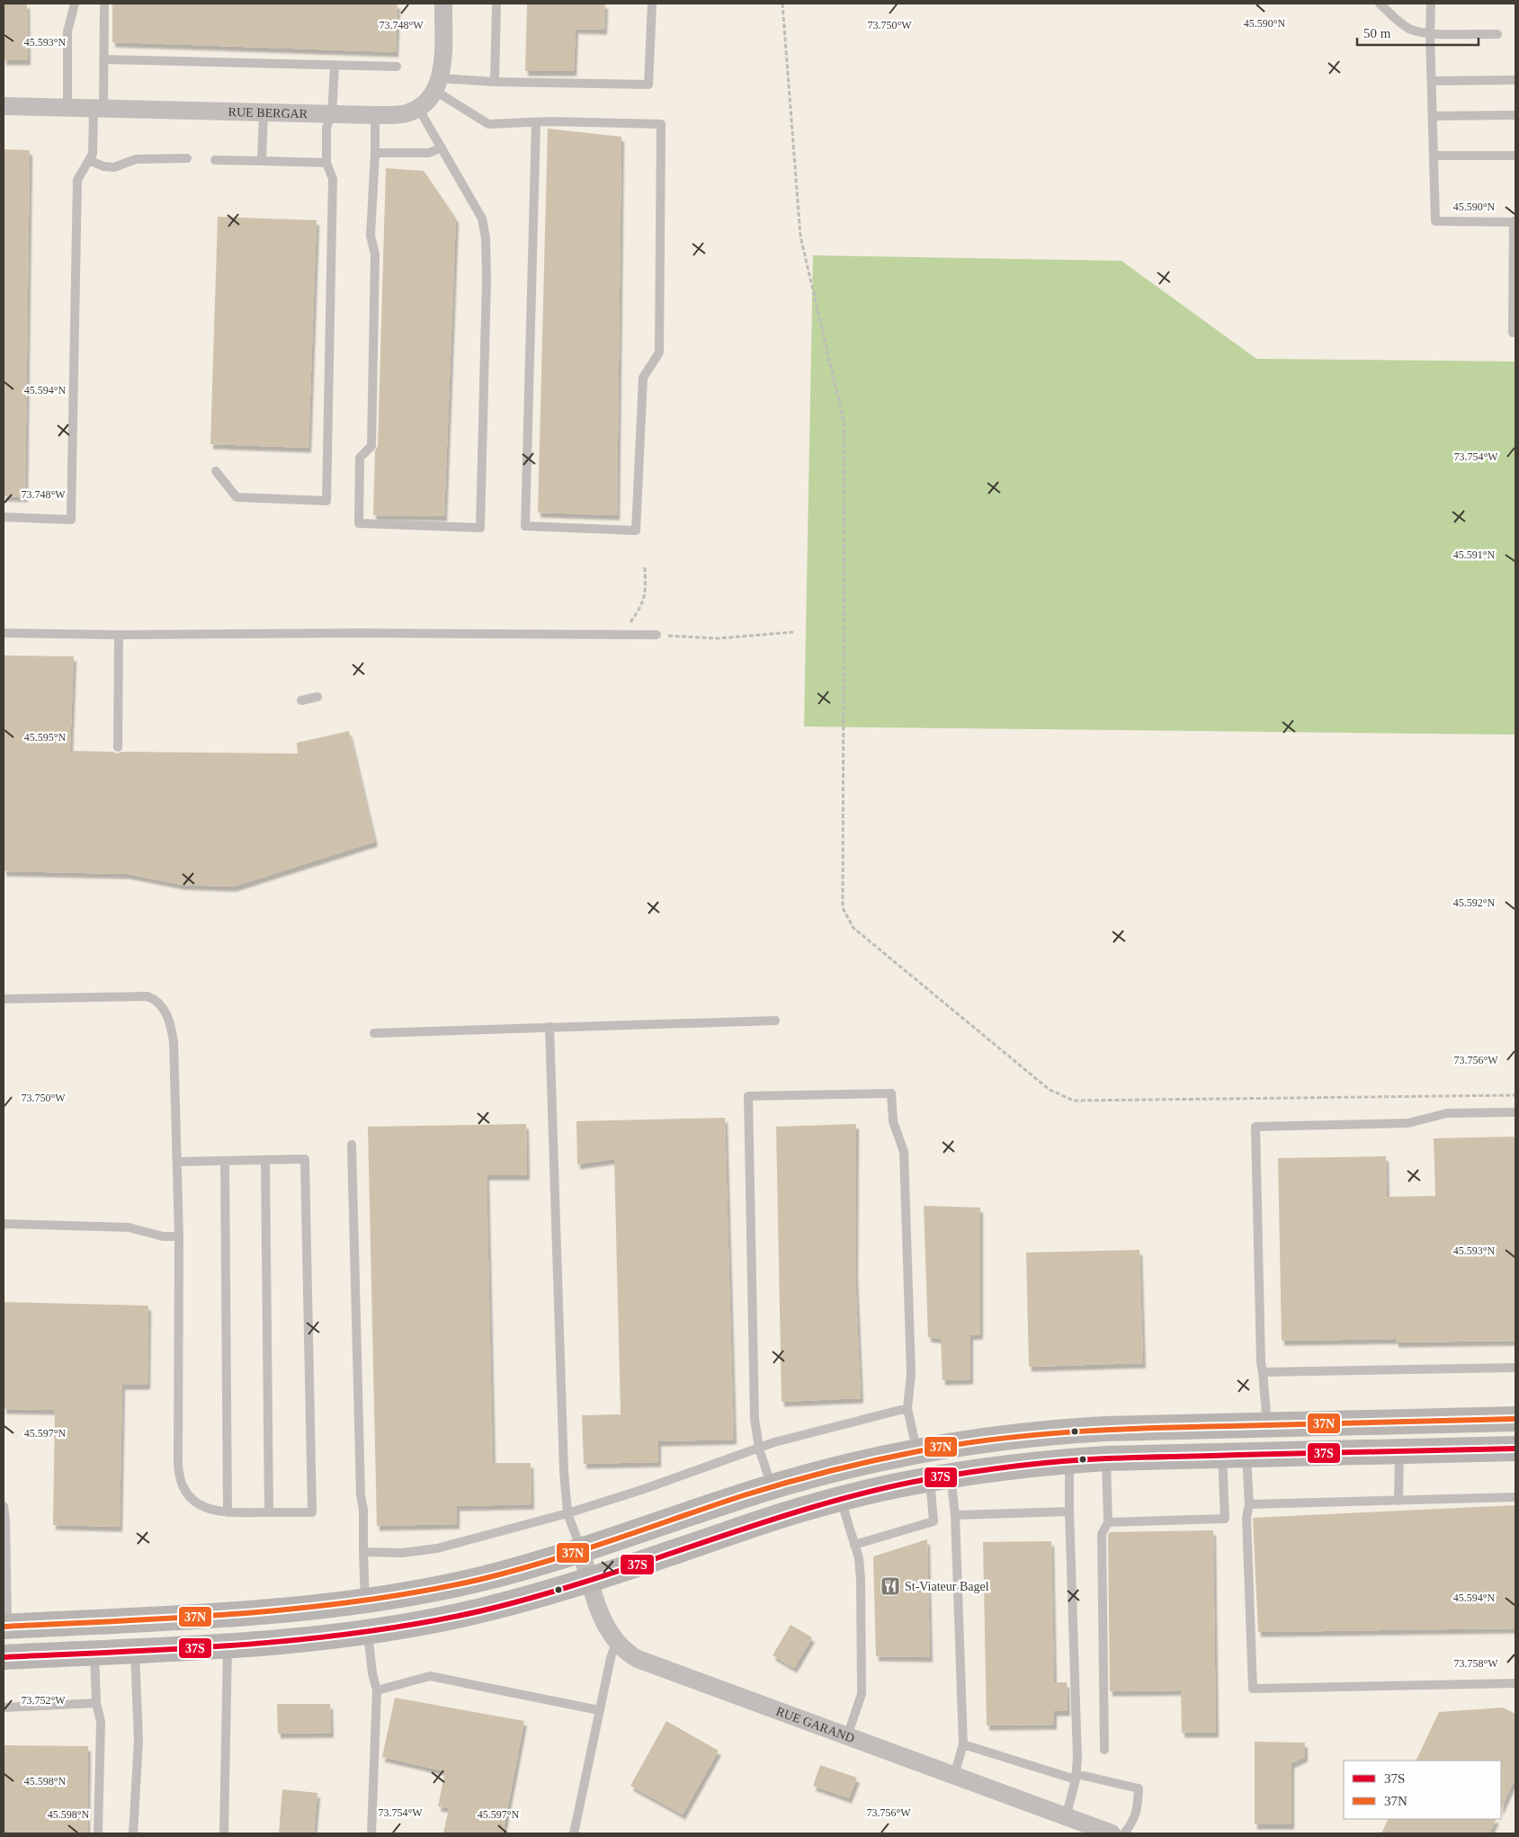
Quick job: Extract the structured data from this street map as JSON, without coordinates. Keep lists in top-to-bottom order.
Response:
{
  "streets": {
    "street": ["RUE BERGAR", "RUE GARAND"]
  },
  "places": {
    "restaurant": ["St-Viateur Bagel"]
  },
  "lines": ["transit line 37N", "transit line 37S"],
  "legend": ["37S", "37N"],
  "scale_bar": "50 m",
  "coordinates": [
    "45.590°N",
    "73.748°W",
    "73.750°W",
    "45.593°N",
    "45.594°N",
    "73.754°W",
    "45.591°N",
    "45.595°N",
    "45.592°N",
    "73.756°W",
    "45.597°N",
    "73.758°W",
    "73.752°W",
    "45.598°N"
  ]
}
